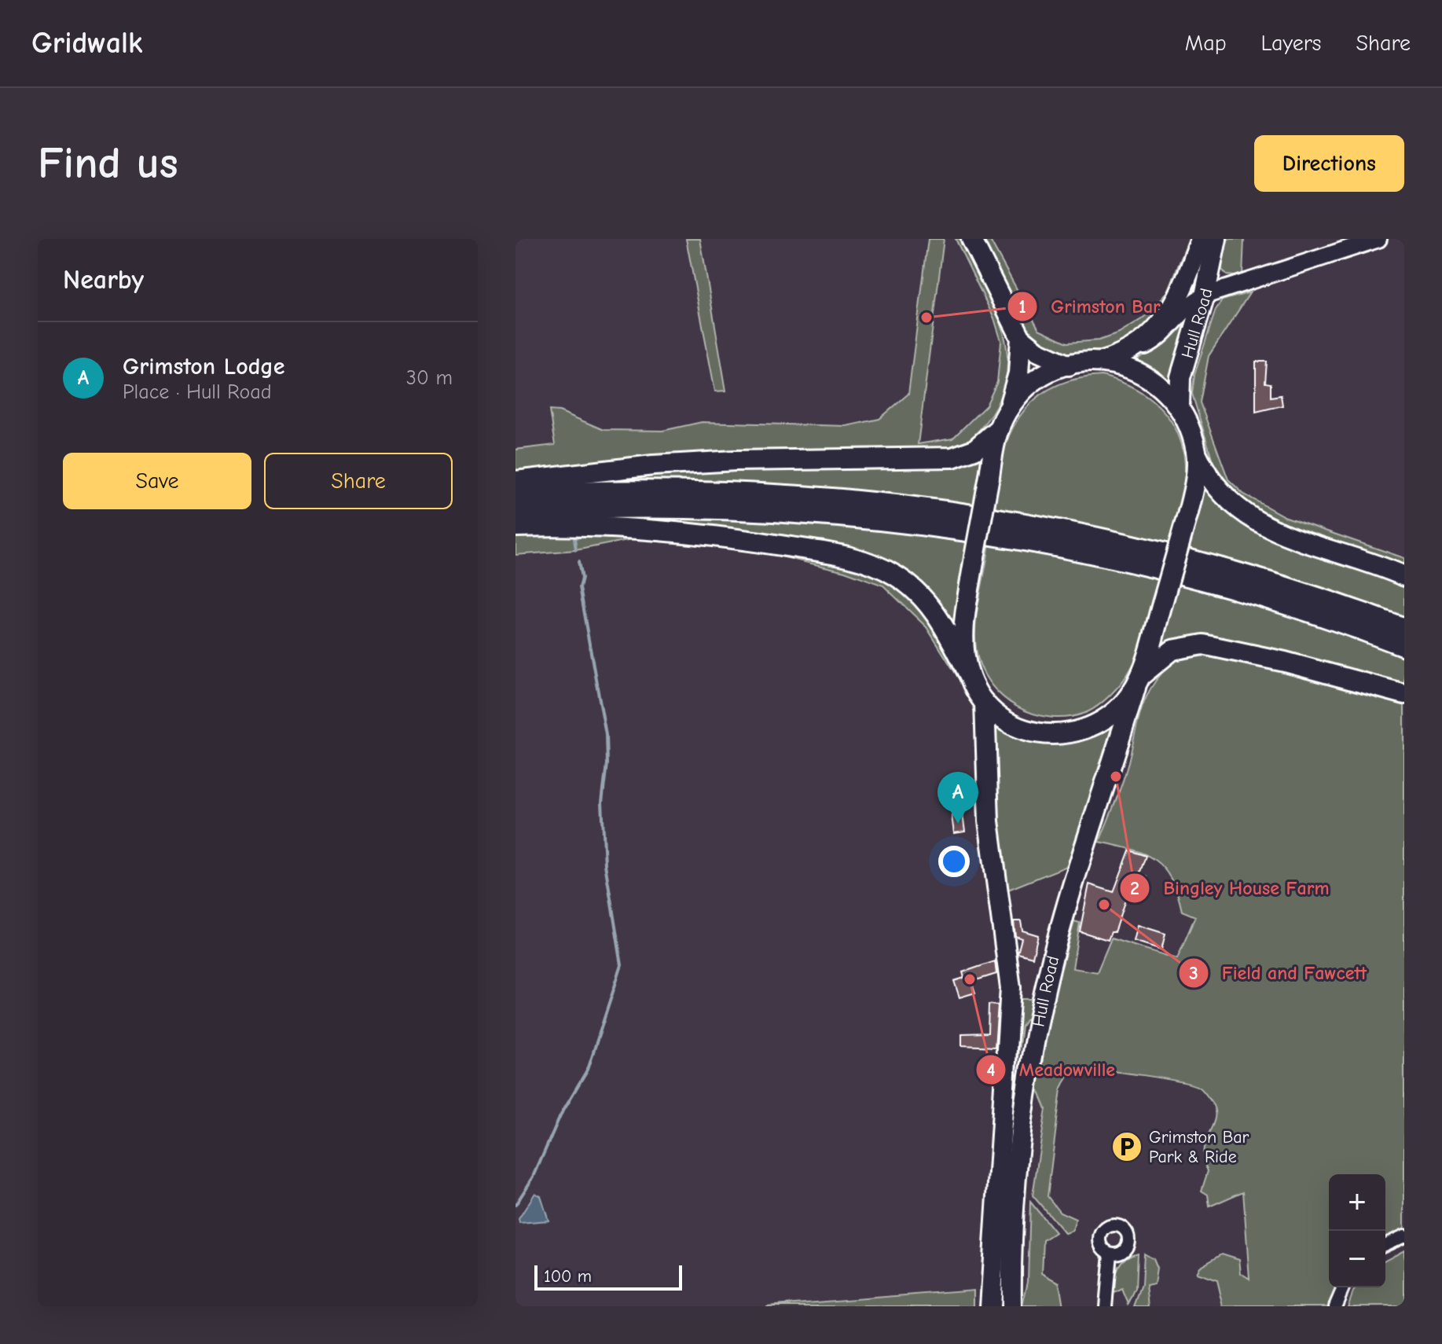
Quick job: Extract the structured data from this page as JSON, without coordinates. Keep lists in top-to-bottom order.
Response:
{
  "streets": {
    "main road": ["Hull Road"]
  },
  "places": {
    "other": [
      "Grimston Bar",
      "Bingley House Farm",
      "Field and Fawcett",
      "Meadowville"
    ],
    "parking": ["Grimston Bar Park & Ride"]
  },
  "scale_bar": "100 m",
  "page": {
    "header": "Gridwalk",
    "nav": ["Map", "Layers", "Share"],
    "buttons": [
      "Directions",
      ["Save", "Share"]
    ],
    "title": "Find us",
    "heading": "Nearby",
    "list": [
      {
        "mark": "A",
        "name": "Grimston Lodge",
        "note": "Place · Hull Road",
        "value": "30 m"
      }
    ],
    "pins": "A",
    "map_buttons": ["+", "−"],
    "scale": "100 m"
  }
}
